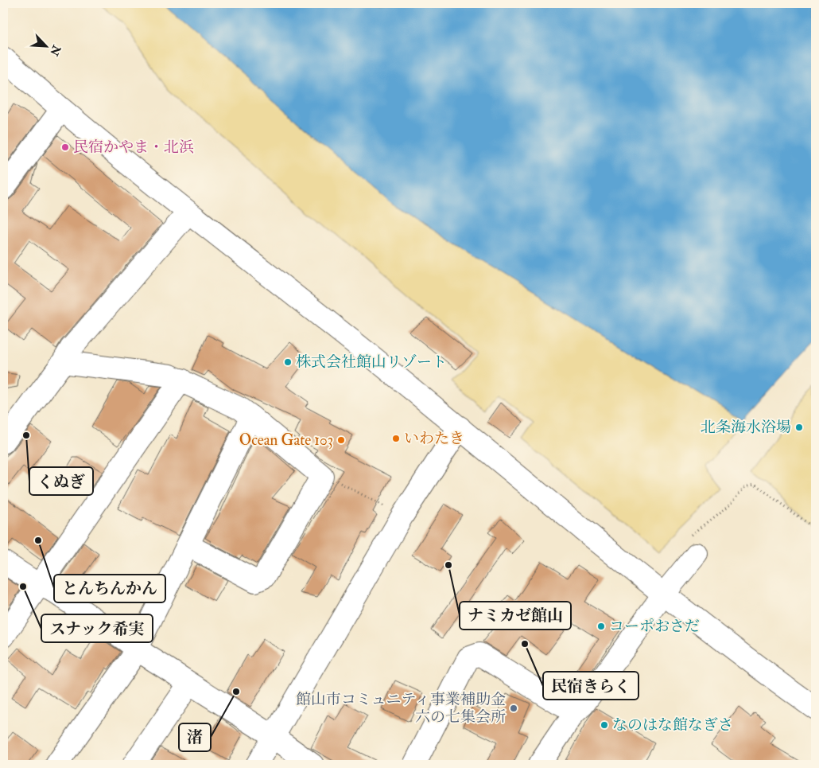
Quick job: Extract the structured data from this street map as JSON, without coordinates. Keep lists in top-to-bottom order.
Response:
{
  "places": [
    "民宿かやま・北浜",
    "株式会社館山リゾート",
    "北条海水浴場",
    "くぬぎ",
    "いわたき",
    "Ocean Gate 103",
    "とんちんかん",
    "ナミカゼ館山",
    "スナック希実",
    "コーポおさだ",
    "民宿きらく",
    "渚",
    "館山市コミュニティ事業補助金 六の七集会所",
    "なのはな館なぎさ"
  ],
  "north": "bottom right"
}
